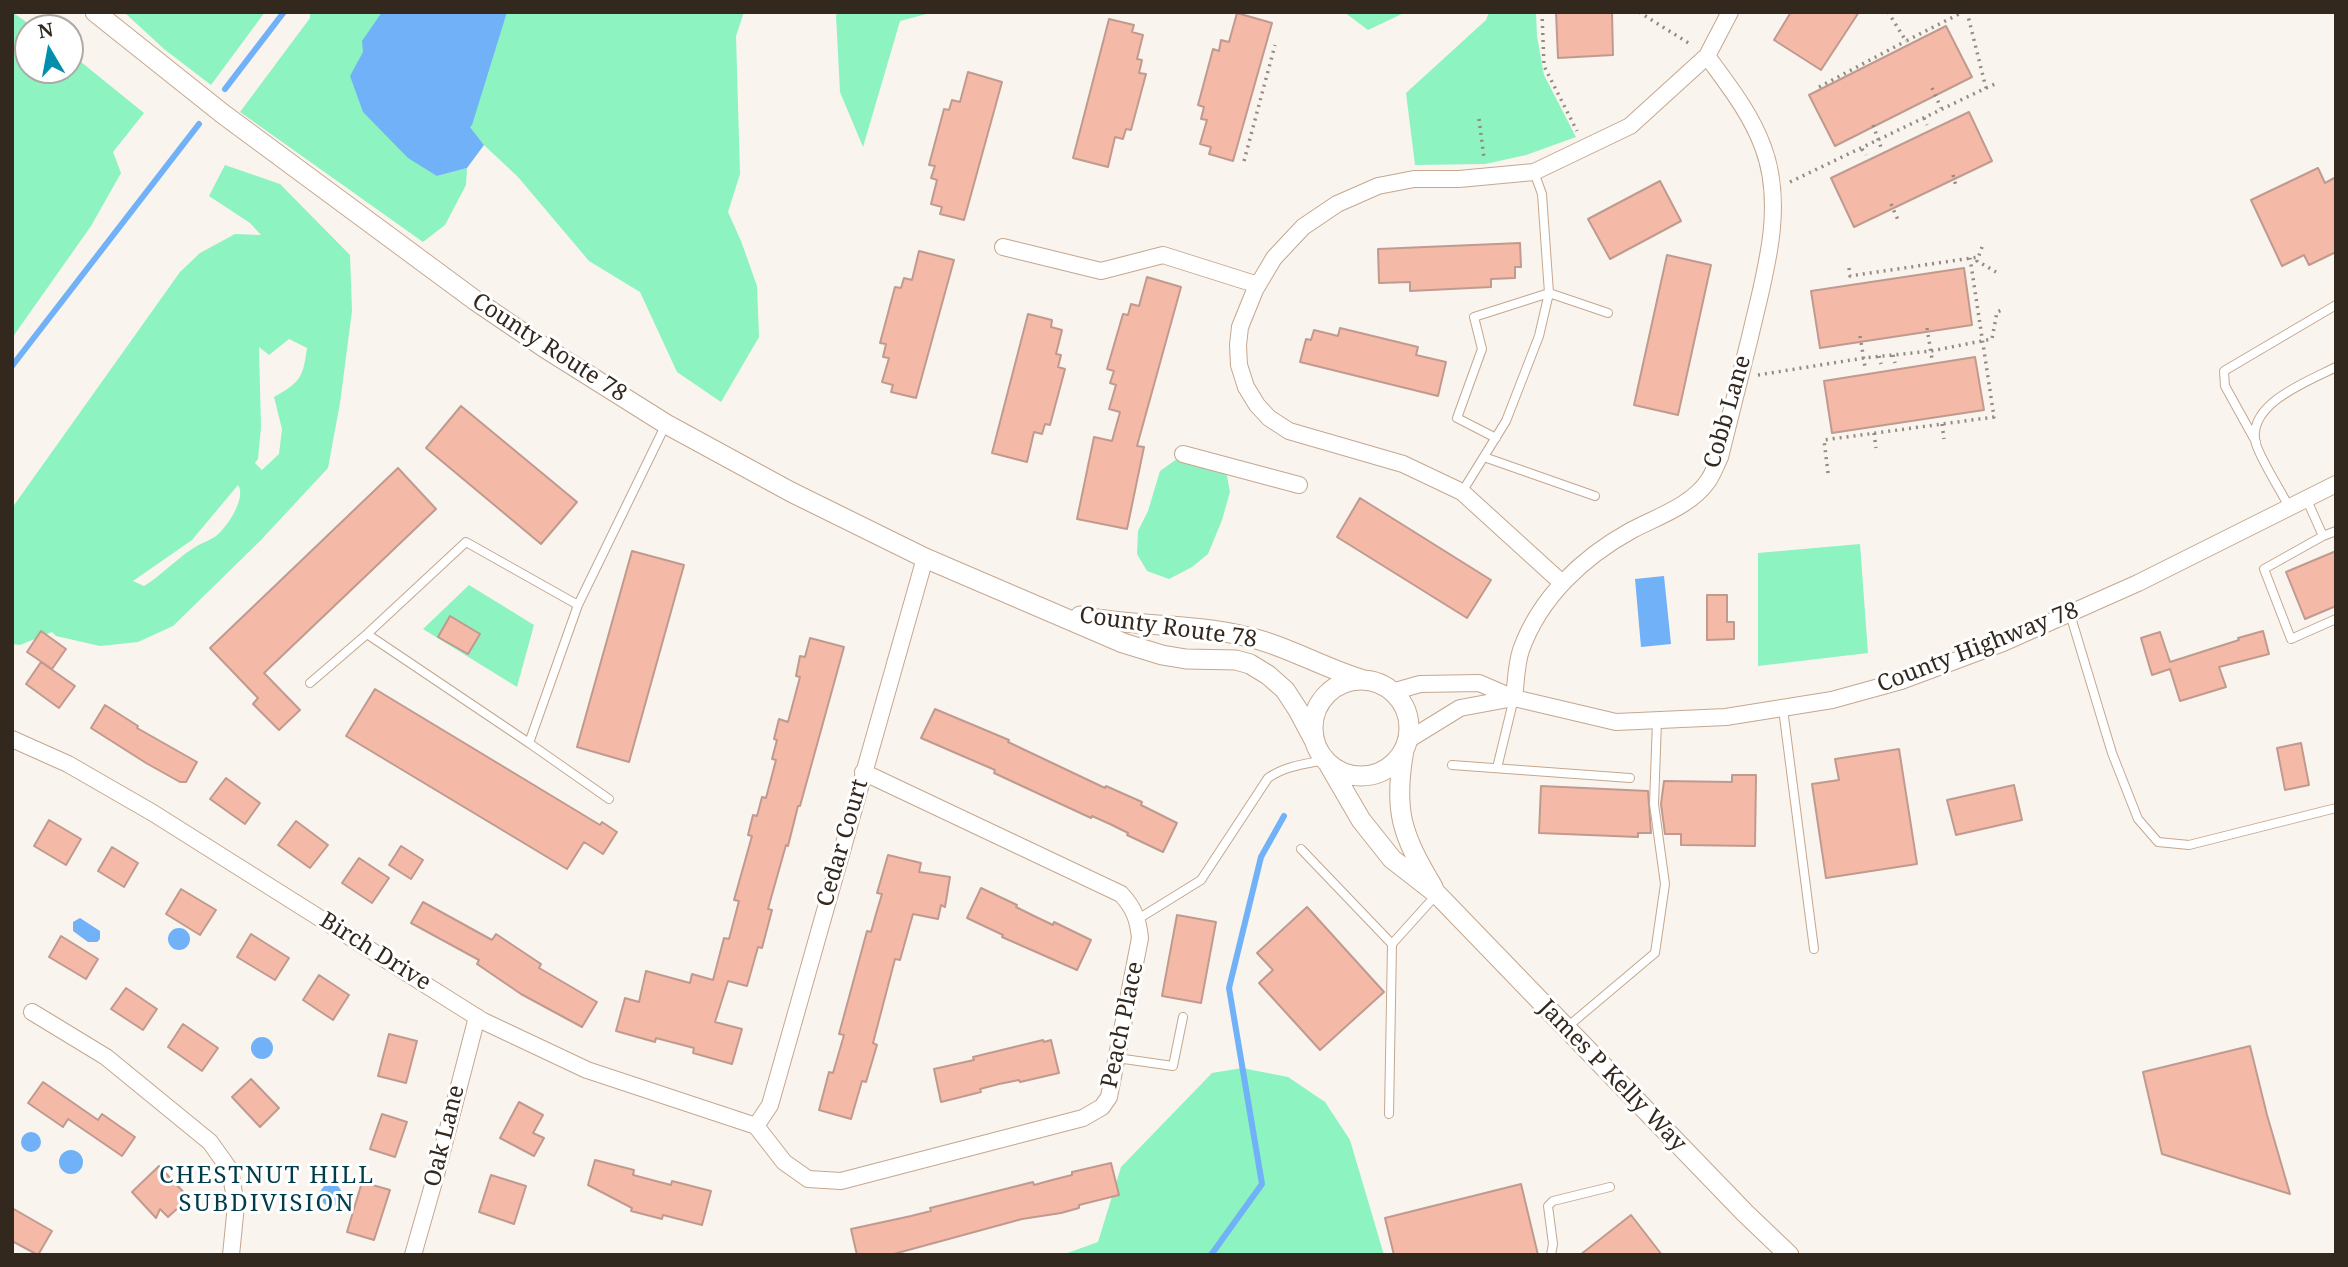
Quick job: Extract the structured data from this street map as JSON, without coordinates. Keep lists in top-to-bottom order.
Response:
{
  "streets": {
    "street": [
      "County Route 78",
      "Cobb Lane",
      "County Highway 78",
      "Cedar Court",
      "Birch Drive",
      "Peach Place",
      "James P Kelly Way",
      "Oak Lane"
    ]
  },
  "crossings": [
    ["County Route 78", "County Highway 78"],
    ["County Route 78", "Cedar Court"],
    ["County Route 78", "James P Kelly Way"],
    ["Cobb Lane", "County Highway 78"],
    ["County Highway 78", "James P Kelly Way"],
    ["Cedar Court", "Birch Drive"],
    ["Cedar Court", "Peach Place"],
    ["Birch Drive", "Peach Place"],
    ["Birch Drive", "Oak Lane"]
  ],
  "districts": ["CHESTNUT HILL SUBDIVISION"],
  "north": "top"
}
